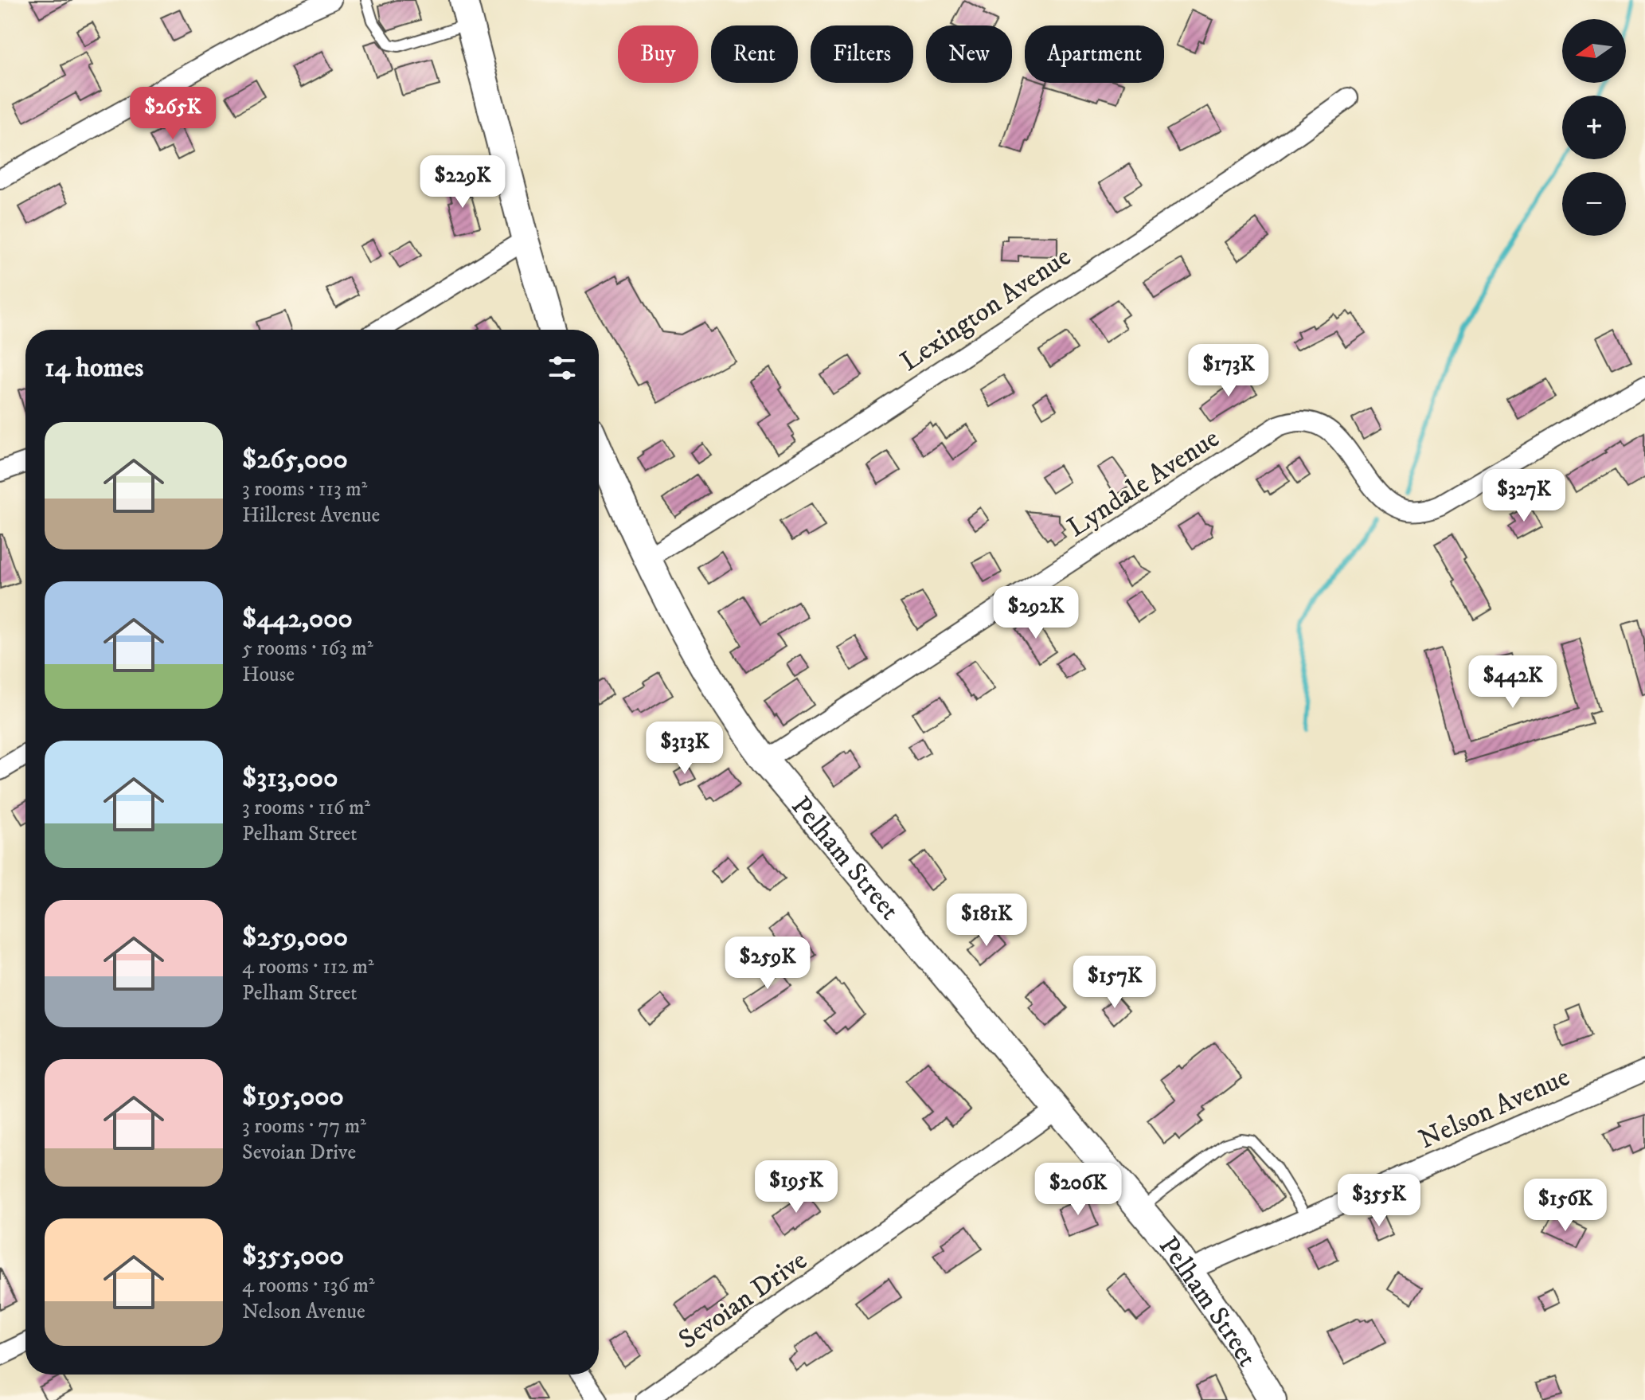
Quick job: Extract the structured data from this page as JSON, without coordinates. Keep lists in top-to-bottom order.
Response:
{
  "streets": {
    "street": [
      "Lexington Avenue",
      "Lyndale Avenue",
      "Pelham Street",
      "Nelson Avenue",
      "Sevoian Drive"
    ]
  },
  "crossings": [
    ["Lexington Avenue", "Pelham Street"],
    ["Lyndale Avenue", "Pelham Street"],
    ["Pelham Street", "Nelson Avenue"],
    ["Pelham Street", "Sevoian Drive"]
  ],
  "north": "left",
  "page": {
    "map_buttons": ["+", "−"],
    "chip": [
      "Buy",
      "Rent",
      "Filters",
      "New",
      "Apartment"
    ],
    "price": [
      "$265K",
      "$229K",
      "$173K",
      "$327K",
      "$292K",
      "$442K",
      "$313K",
      "$181K",
      "$259K",
      "$157K",
      "$195K",
      "$206K",
      "$355K",
      "$156K"
    ],
    "heading": "14 homes",
    "list": [
      {
        "name": "$265,000",
        "note": "3 rooms · 113 m² · Hillcrest Avenue"
      },
      {
        "name": "$442,000",
        "note": "5 rooms · 163 m² · House"
      },
      {
        "name": "$313,000",
        "note": "3 rooms · 116 m² · Pelham Street"
      },
      {
        "name": "$259,000",
        "note": "4 rooms · 112 m² · Pelham Street"
      },
      {
        "name": "$195,000",
        "note": "3 rooms · 77 m² · Sevoian Drive"
      },
      {
        "name": "$355,000",
        "note": "4 rooms · 136 m² · Nelson Avenue"
      }
    ]
  }
}
